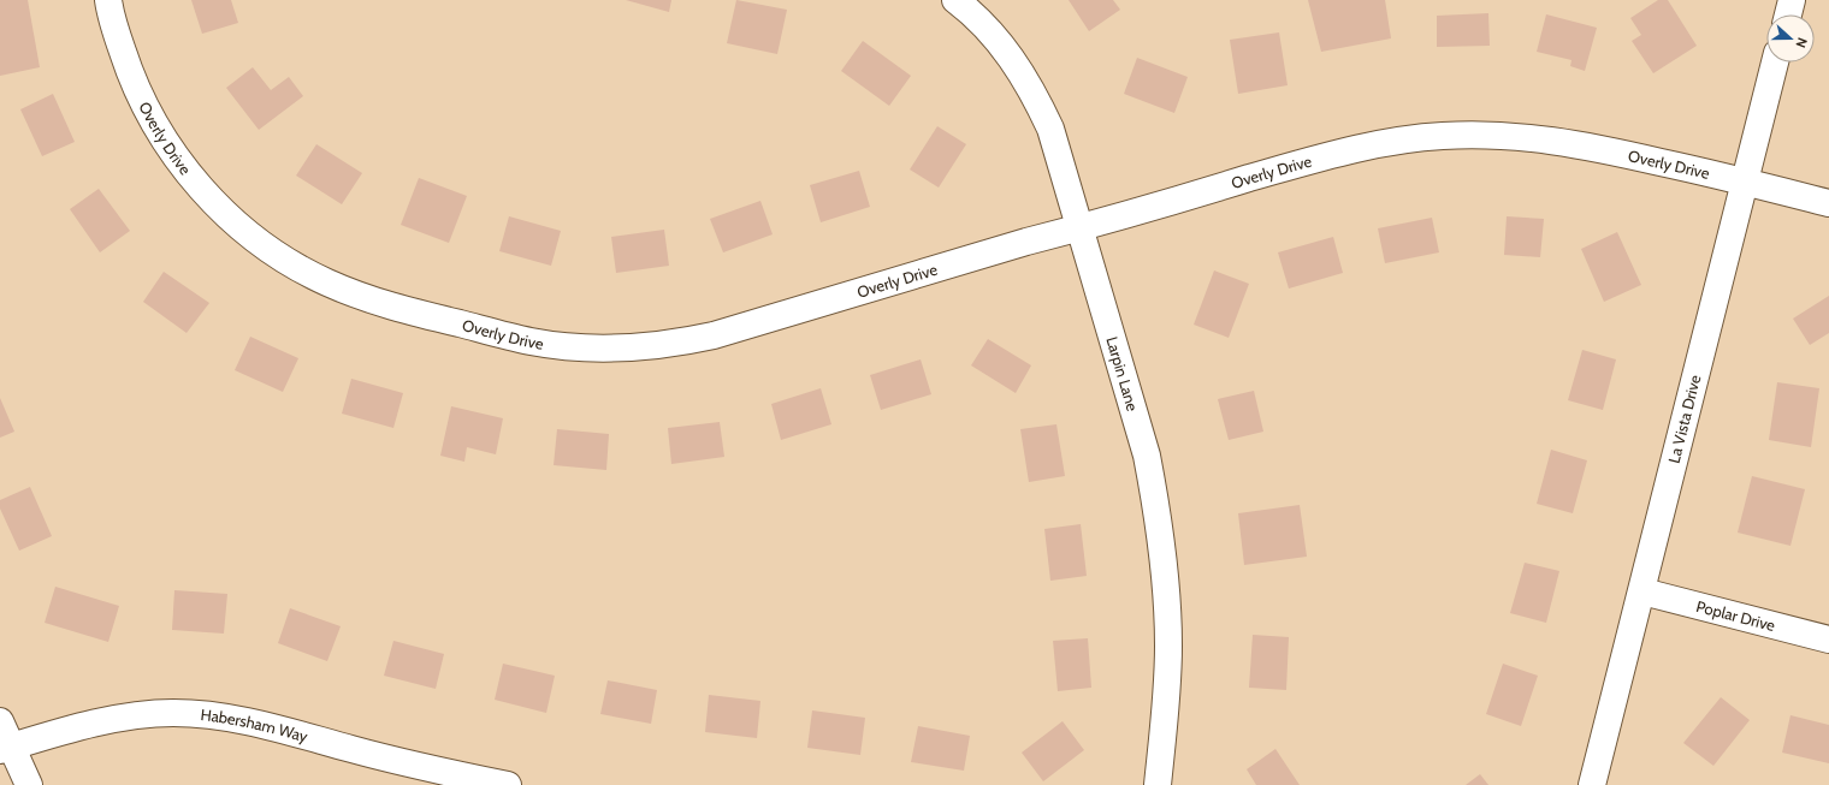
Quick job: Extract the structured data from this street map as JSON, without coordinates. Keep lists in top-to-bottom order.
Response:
{
  "streets": {
    "street": [
      "Overly Drive",
      "Larpin Lane",
      "La Vista Drive",
      "Poplar Drive",
      "Habersham Way"
    ]
  },
  "crossings": [
    ["Overly Drive", "Larpin Lane"],
    ["Overly Drive", "La Vista Drive"],
    ["La Vista Drive", "Poplar Drive"]
  ],
  "north": "right"
}
